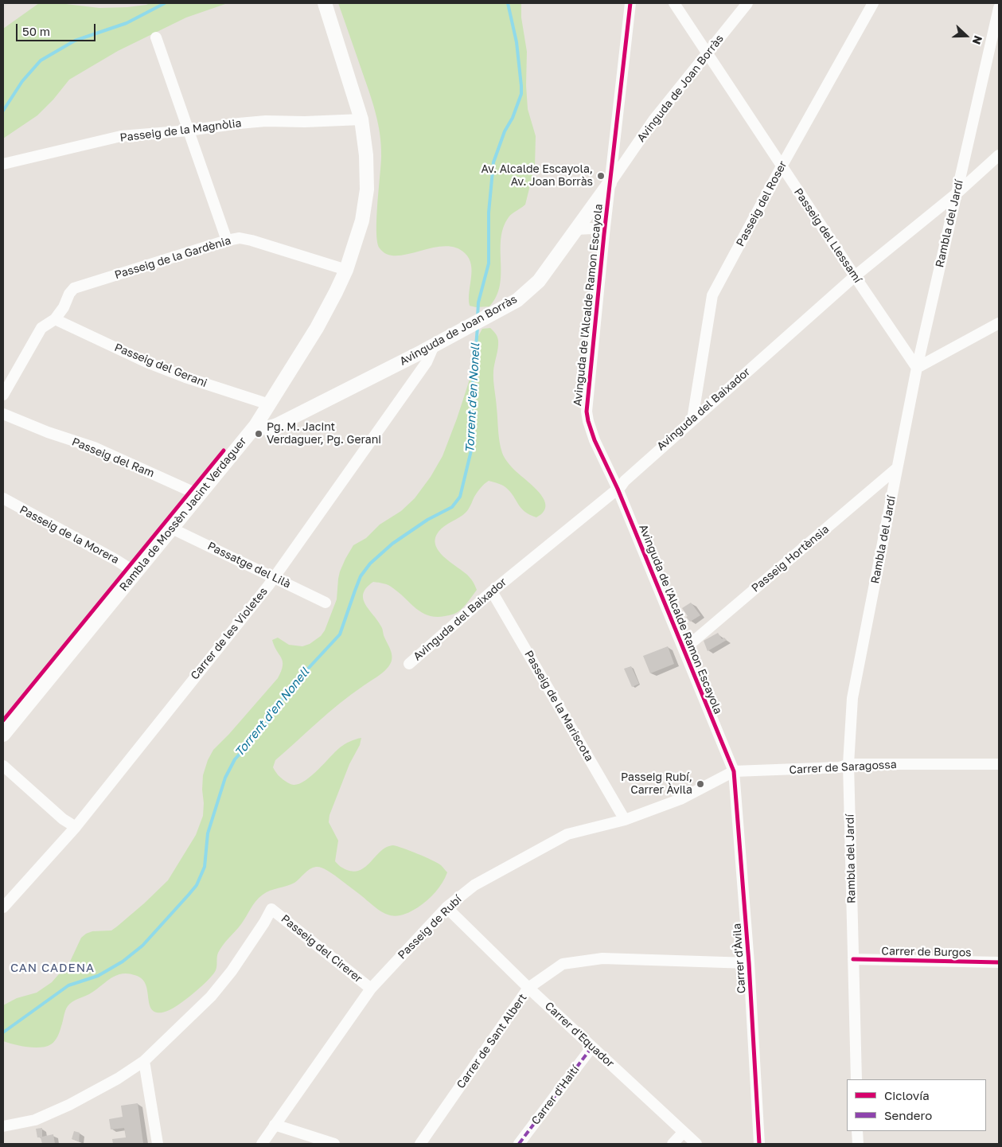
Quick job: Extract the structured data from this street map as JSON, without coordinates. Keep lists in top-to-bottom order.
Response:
{
  "streets": {
    "street": [
      "Avinguda de Joan Borràs",
      "Passeig de la Magnòlia",
      "Passeig del Roser",
      "Rambla del Jardí",
      "Passeig del Llessamí",
      "Passeig de la Gardènia",
      "Avinguda de l'Alcalde Ramon Escayola",
      "Passeig del Gerani",
      "Avinguda del Baixador",
      "Passeig del Ram",
      "Rambla de Mossèn Jacint Verdaguer",
      "Passeig de la Morera",
      "Passeig Hortènsia",
      "Passatge del Lilà",
      "Carrer de les Violetes",
      "Passeig de la Mariscota",
      "Carrer de Saragossa",
      "Passeig de Rubí",
      "Passeig del Cirerer",
      "Carrer de Burgos",
      "Carrer d'Àvila",
      "Carrer d'Equador",
      "Carrer de Sant Albert",
      "Carrer d'Haití"
    ]
  },
  "crossings": [
    ["Avinguda de Joan Borràs", "Passeig del Llessamí"],
    ["Avinguda de Joan Borràs", "Avinguda de l'Alcalde Ramon Escayola"],
    ["Avinguda de Joan Borràs", "Rambla de Mossèn Jacint Verdaguer"],
    ["Avinguda de Joan Borràs", "Carrer de les Violetes"],
    ["Passeig de la Magnòlia", "Rambla de Mossèn Jacint Verdaguer"],
    ["Passeig del Roser", "Passeig del Llessamí"],
    ["Passeig del Roser", "Avinguda del Baixador"],
    ["Rambla del Jardí", "Passeig del Llessamí"],
    ["Rambla del Jardí", "Avinguda del Baixador"],
    ["Rambla del Jardí", "Passeig Hortènsia"],
    ["Rambla del Jardí", "Carrer de Saragossa"],
    ["Rambla del Jardí", "Carrer de Burgos"],
    ["Passeig del Llessamí", "Avinguda del Baixador"],
    ["Passeig de la Gardènia", "Passeig del Gerani"],
    ["Passeig de la Gardènia", "Rambla de Mossèn Jacint Verdaguer"],
    ["Avinguda de l'Alcalde Ramon Escayola", "Avinguda del Baixador"],
    ["Avinguda de l'Alcalde Ramon Escayola", "Passeig Hortènsia"],
    ["Avinguda de l'Alcalde Ramon Escayola", "Carrer de Saragossa"],
    ["Avinguda de l'Alcalde Ramon Escayola", "Passeig de Rubí"],
    ["Avinguda de l'Alcalde Ramon Escayola", "Carrer d'Àvila"],
    ["Passeig del Gerani", "Rambla de Mossèn Jacint Verdaguer"],
    ["Avinguda del Baixador", "Passeig de la Mariscota"],
    ["Passeig del Ram", "Rambla de Mossèn Jacint Verdaguer"],
    ["Rambla de Mossèn Jacint Verdaguer", "Passeig de la Morera"],
    ["Rambla de Mossèn Jacint Verdaguer", "Passatge del Lilà"],
    ["Passatge del Lilà", "Carrer de les Violetes"],
    ["Passeig de la Mariscota", "Passeig de Rubí"],
    ["Carrer de Saragossa", "Passeig de Rubí"],
    ["Carrer de Saragossa", "Carrer d'Àvila"],
    ["Passeig de Rubí", "Passeig del Cirerer"],
    ["Passeig de Rubí", "Carrer d'Àvila"],
    ["Passeig de Rubí", "Carrer d'Equador"],
    ["Carrer d'Àvila", "Carrer de Sant Albert"],
    ["Carrer d'Equador", "Carrer de Sant Albert"],
    ["Carrer d'Equador", "Carrer d'Haití"]
  ],
  "districts": ["CAN CADENA"],
  "water": ["Torrent d'en Nonell"],
  "places": ["Av. Alcalde Escayola, Av. Joan Borràs", "Pg. M. Jacint Verdaguer, Pg. Gerani", "Passeig Rubí, Carrer Àvila"],
  "legend": ["Ciclovía", "Sendero"],
  "scale_bar": "50 m",
  "north": "right"
}
